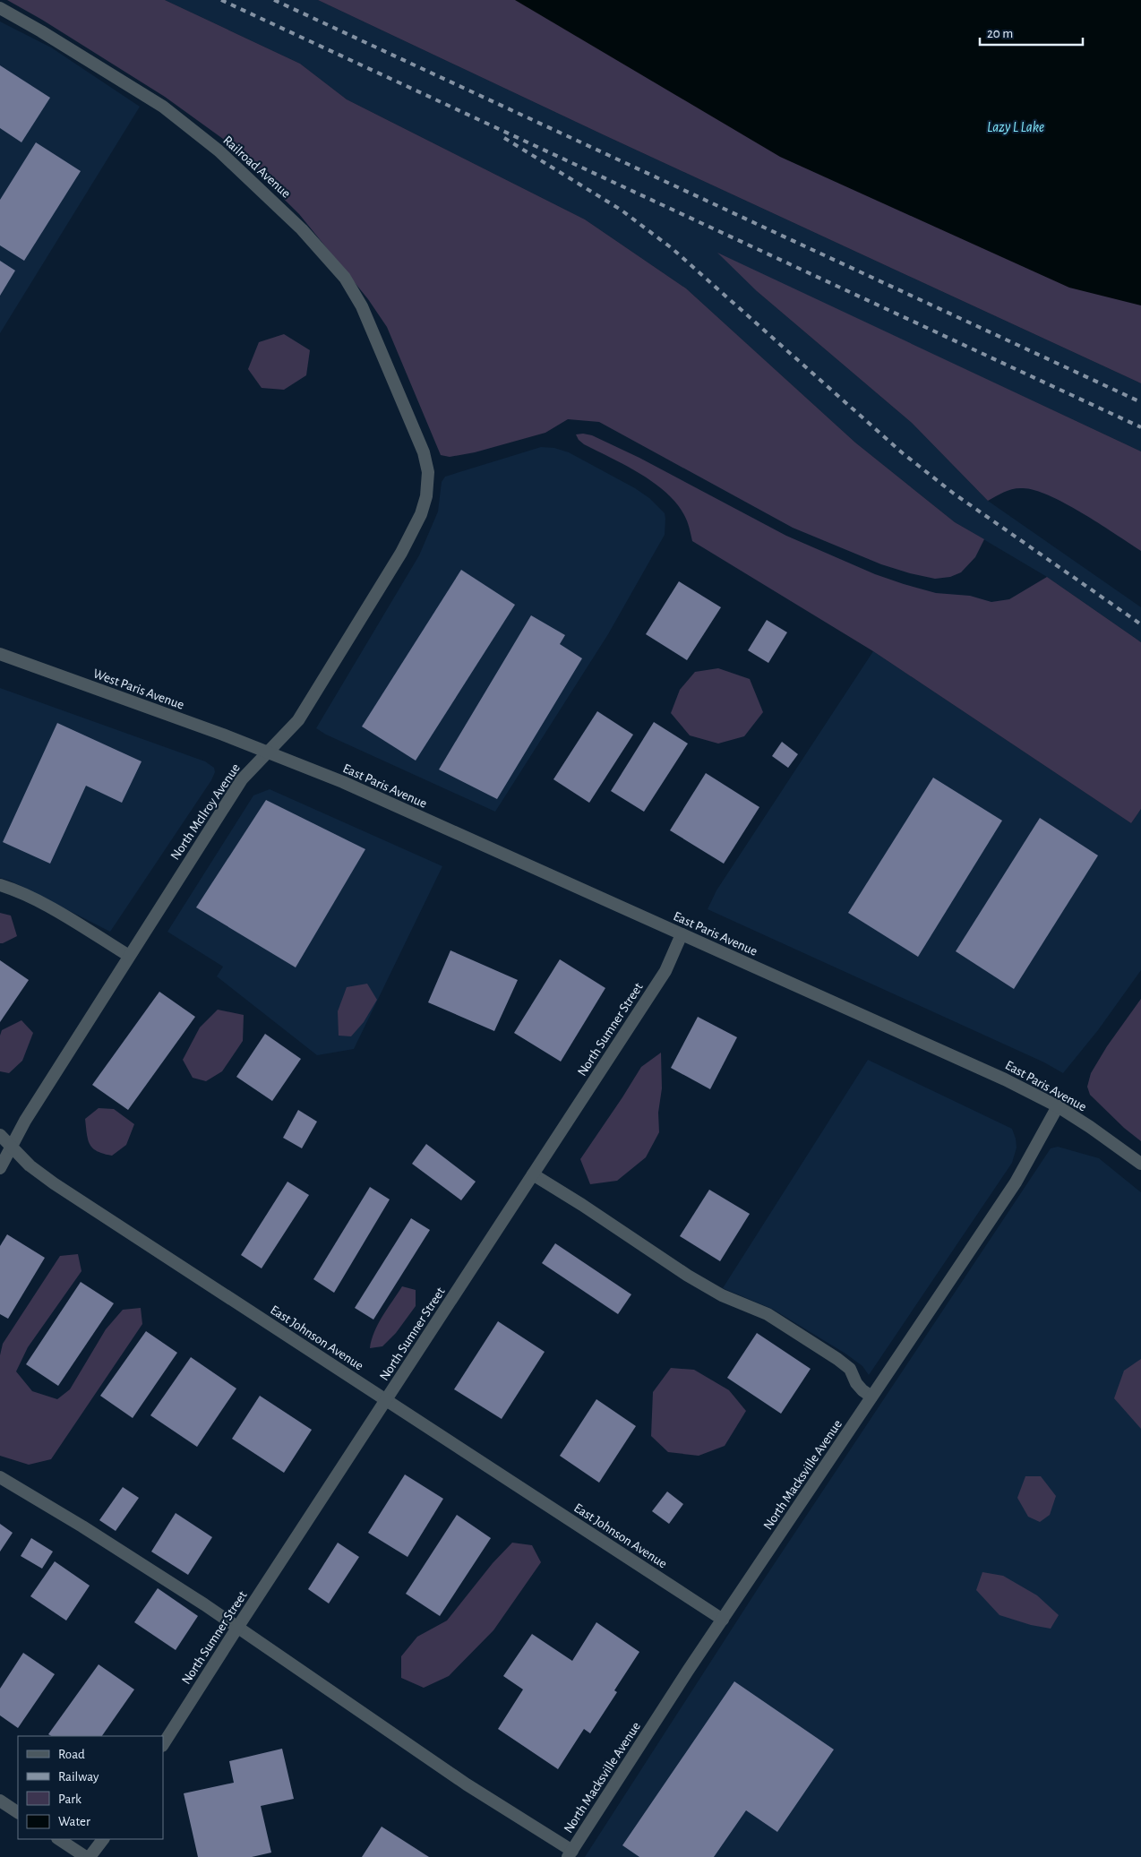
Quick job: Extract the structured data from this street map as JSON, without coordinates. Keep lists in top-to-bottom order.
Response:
{
  "streets": {
    "street": [
      "Railroad Avenue",
      "West Paris Avenue",
      "East Paris Avenue",
      "North McIlroy Avenue",
      "North Sumner Street",
      "East Johnson Avenue",
      "North Macksville Avenue"
    ]
  },
  "crossings": [
    ["Railroad Avenue", "North McIlroy Avenue"],
    ["West Paris Avenue", "East Paris Avenue"],
    ["West Paris Avenue", "North McIlroy Avenue"],
    ["East Paris Avenue", "North McIlroy Avenue"],
    ["East Paris Avenue", "North Sumner Street"],
    ["East Paris Avenue", "North Macksville Avenue"],
    ["North McIlroy Avenue", "East Johnson Avenue"],
    ["North Sumner Street", "East Johnson Avenue"],
    ["East Johnson Avenue", "North Macksville Avenue"]
  ],
  "water": ["Lazy L Lake"],
  "legend": [
    "Road",
    "Railway",
    "Park",
    "Water"
  ],
  "scale_bar": "20 m"
}
